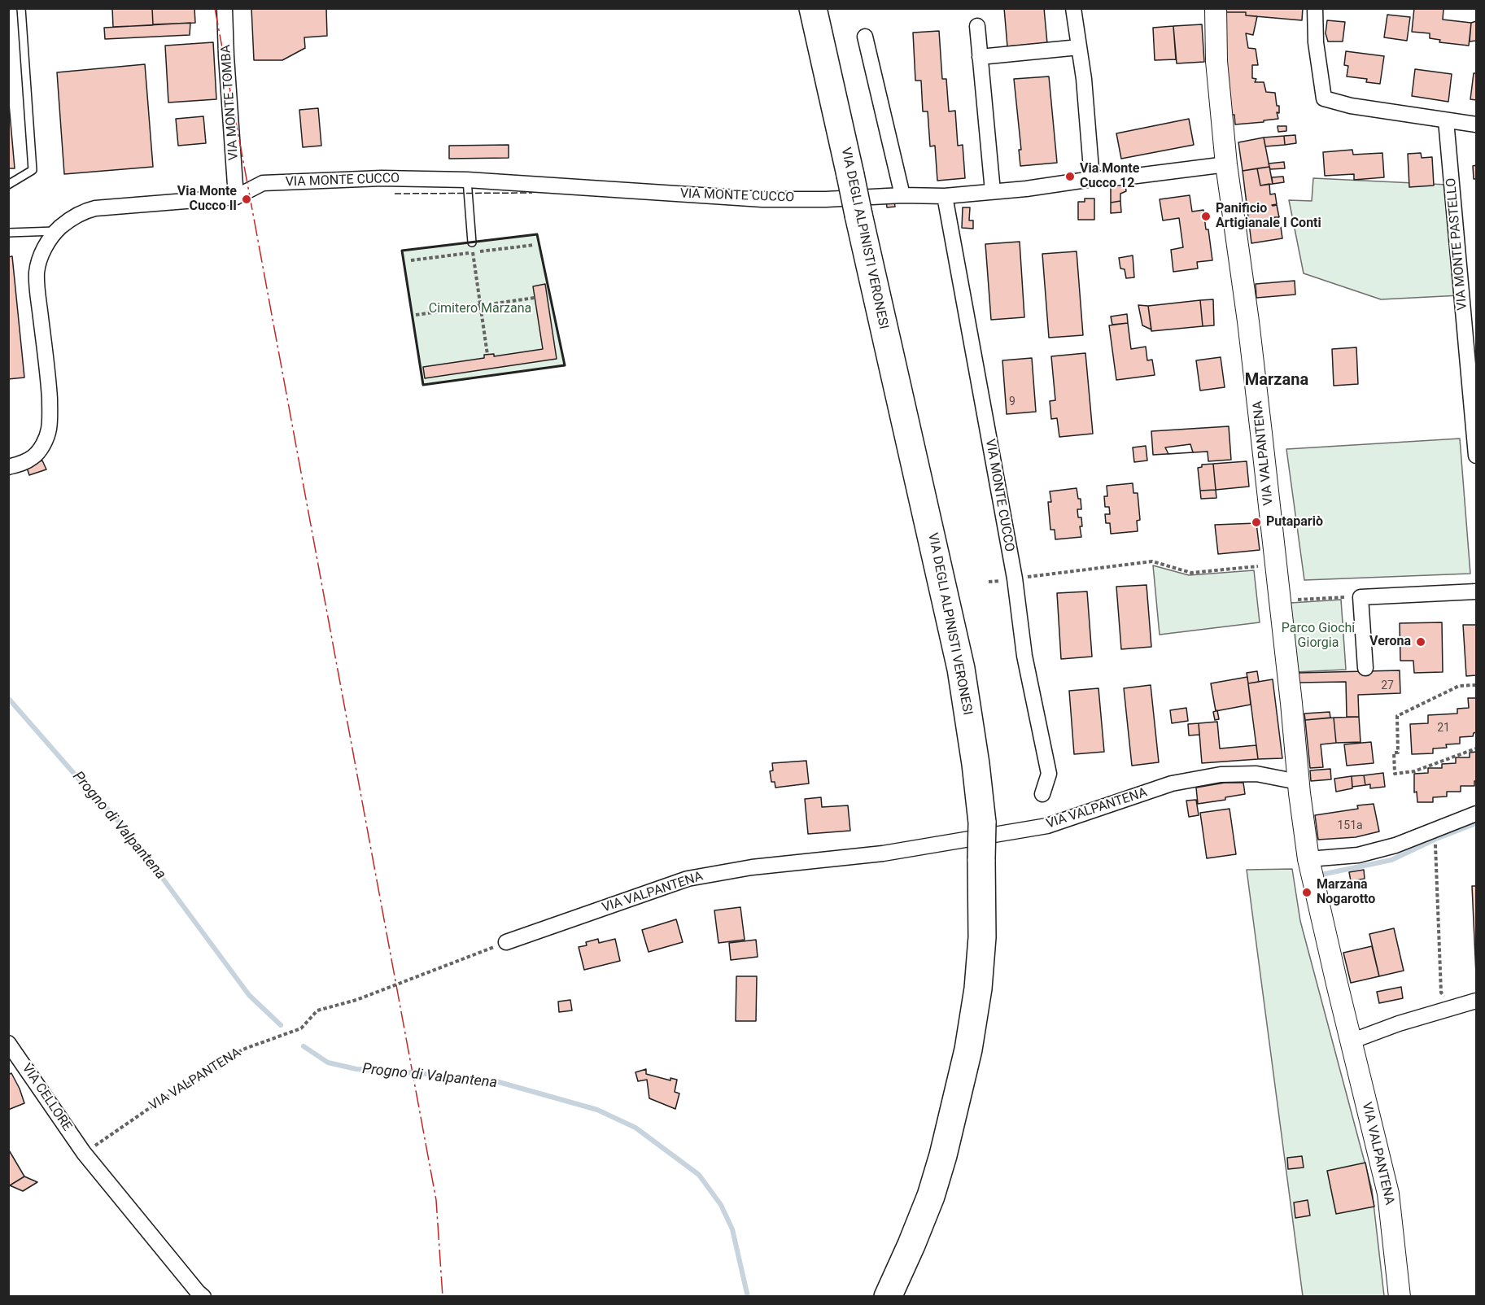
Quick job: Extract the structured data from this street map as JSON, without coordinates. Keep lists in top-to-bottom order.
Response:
{
  "streets": {
    "highway": ["VIA DEGLI ALPINISTI VERONESI"],
    "street": [
      "VIA MONTE TOMBA",
      "VIA MONTE CUCCO",
      "VIA MONTE PASTELLO",
      "VIA VALPANTENA",
      "VIA CELLORE"
    ]
  },
  "crossings": [
    ["VIA MONTE TOMBA", "VIA MONTE CUCCO"],
    ["VIA MONTE CUCCO", "VIA VALPANTENA"],
    ["VIA VALPANTENA", "VIA CELLORE"]
  ],
  "districts": ["Marzana"],
  "water": ["Progno di Valpantena"],
  "parks": ["Cimitero Marzana", "Parco Giochi Giorgia"],
  "places": [
    "Via Monte Cucco 12",
    "Via Monte Cucco II",
    "Panificio Artigianale I Conti",
    "Putapariò",
    "Verona",
    "Marzana Nogarotto"
  ],
  "house_numbers": [
    "9",
    "27",
    "21",
    "151a"
  ]
}
